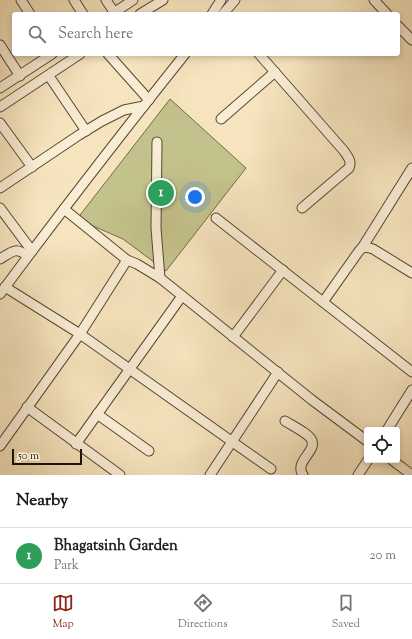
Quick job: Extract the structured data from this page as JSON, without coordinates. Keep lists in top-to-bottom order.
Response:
{
  "scale_bar": "50 m",
  "page": {
    "search": "Search here",
    "pins": "1",
    "scale": "50 m",
    "heading": "Nearby",
    "list": [
      {
        "mark": "1",
        "name": "Bhagatsinh Garden",
        "note": "Park",
        "value": "20 m"
      }
    ],
    "nav": ["Map", "Directions", "Saved"]
  }
}
